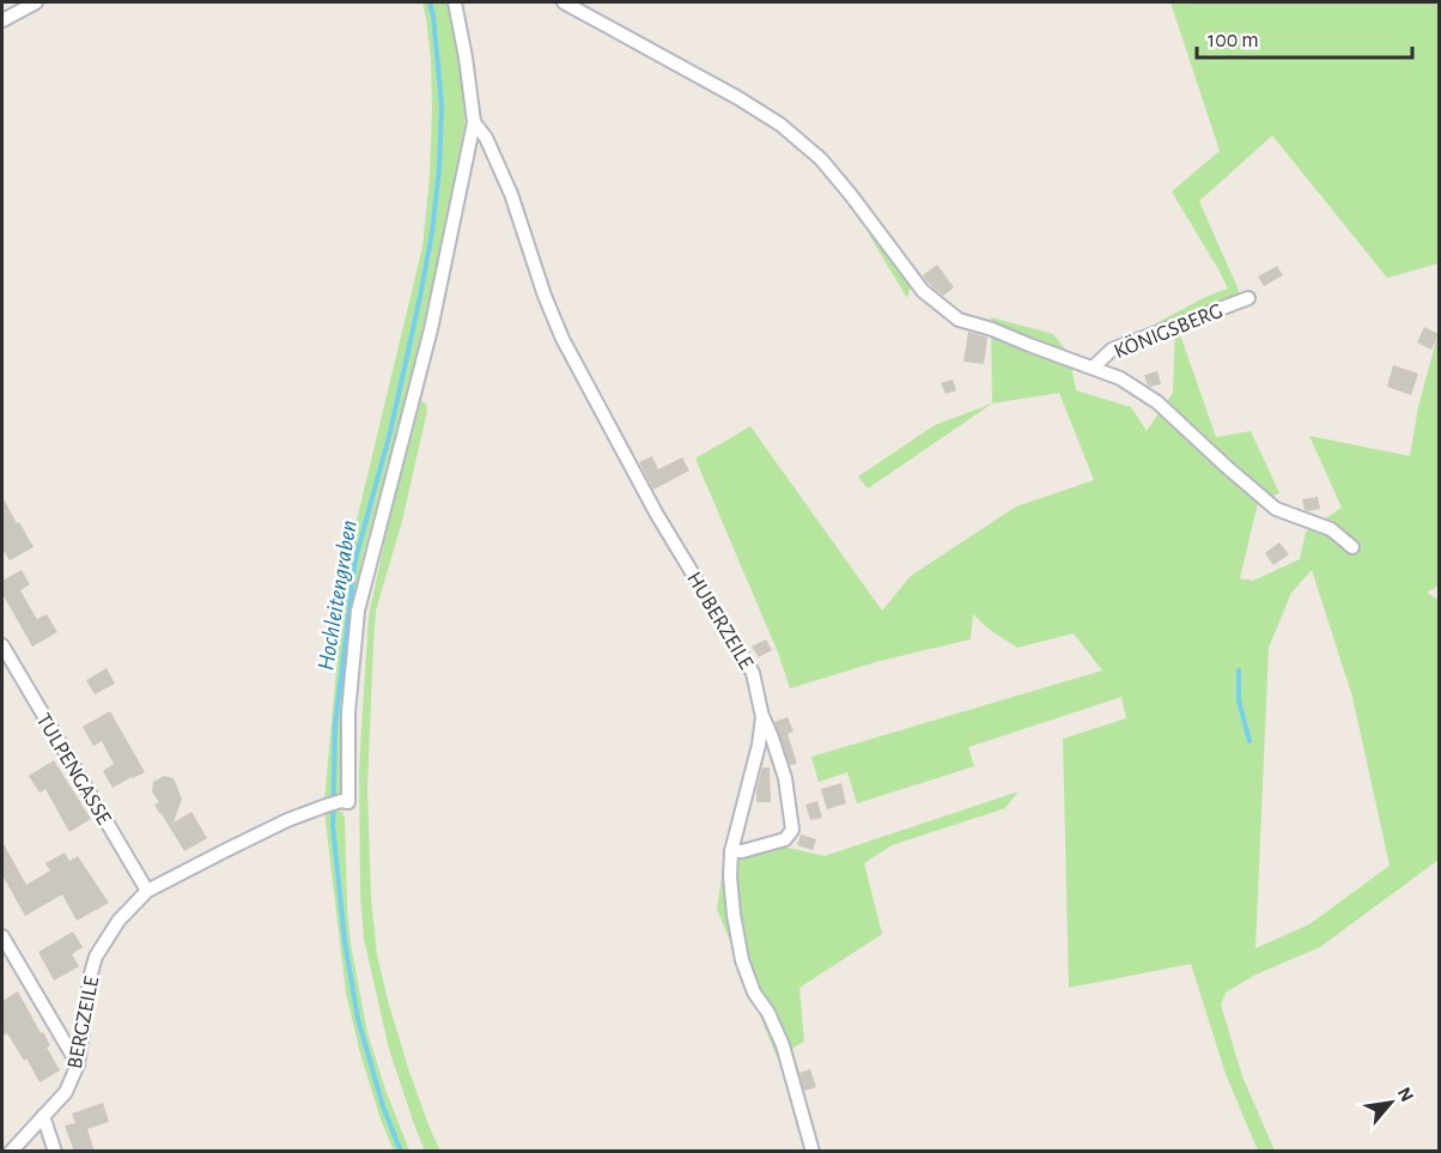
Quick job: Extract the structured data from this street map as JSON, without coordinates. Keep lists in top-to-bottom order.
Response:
{
  "streets": {
    "street": [
      "KÖNIGSBERG",
      "HUBERZEILE",
      "TULPENGASSE",
      "BERGZEILE"
    ]
  },
  "crossings": [
    ["HUBERZEILE", "BERGZEILE"],
    ["TULPENGASSE", "BERGZEILE"]
  ],
  "water": ["Hochleitengraben"],
  "scale_bar": "100 m",
  "north": "top right"
}
